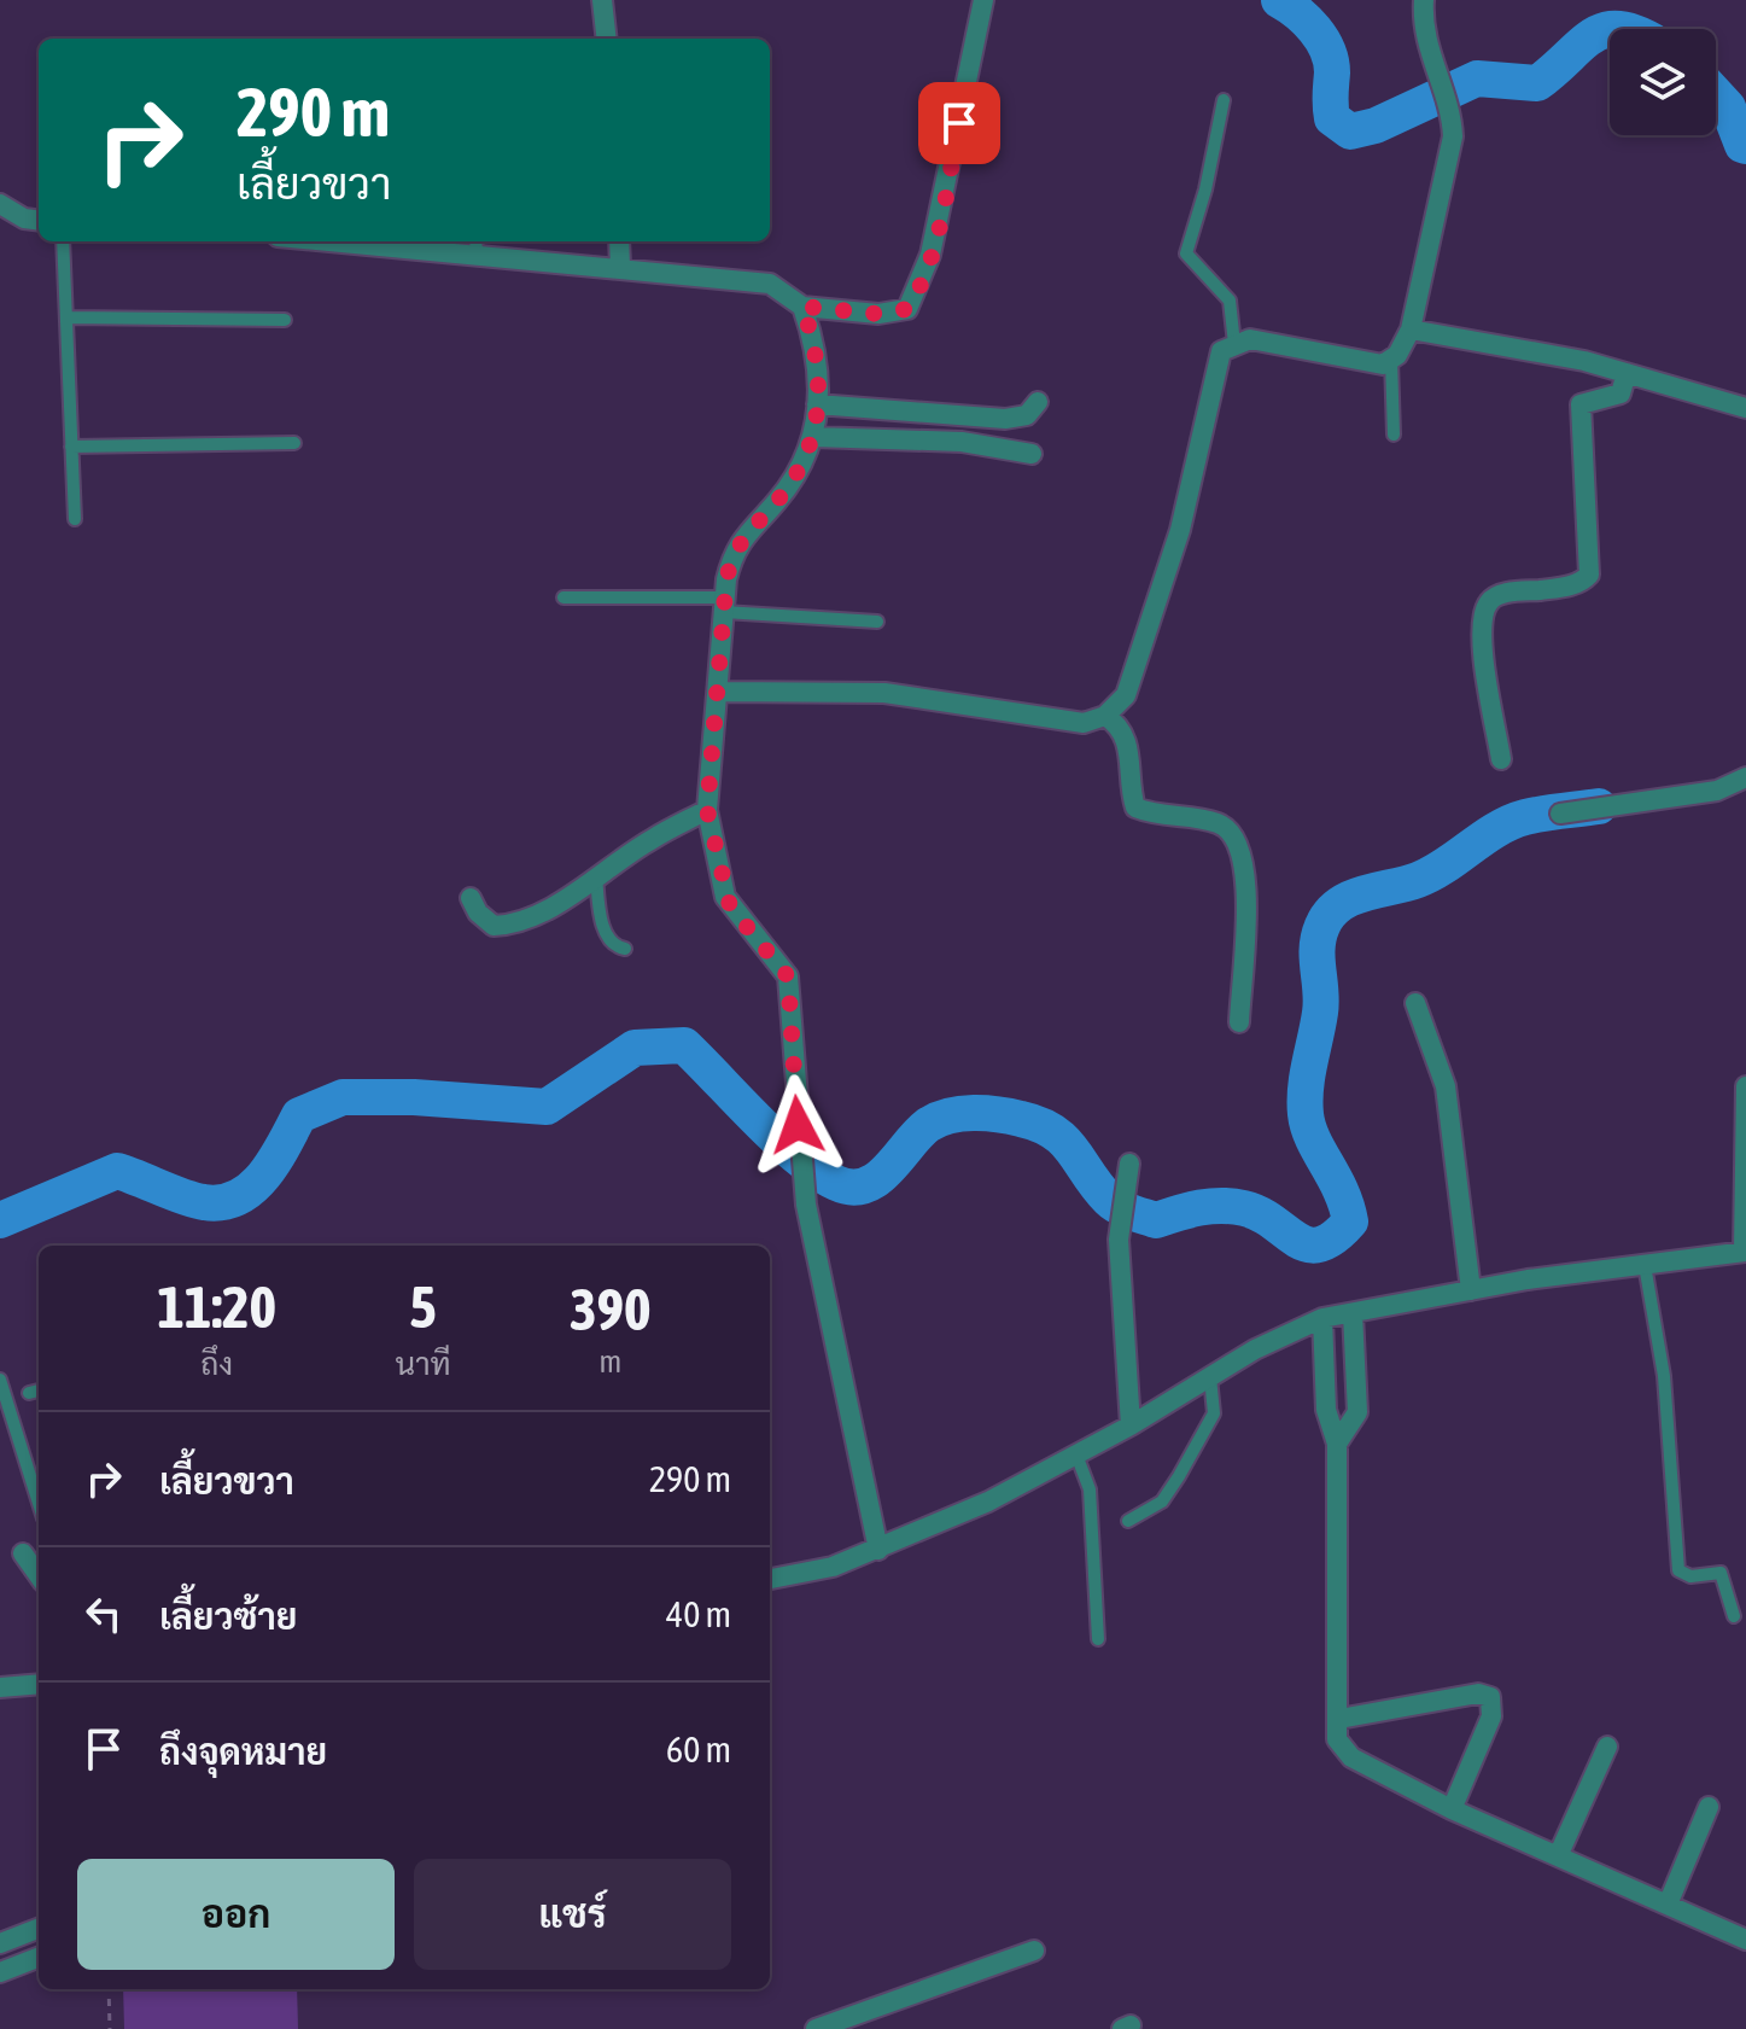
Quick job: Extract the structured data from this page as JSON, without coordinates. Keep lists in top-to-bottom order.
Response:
{
  "page": {
    "turn": ["290 m", "เลี้ยวขวา"],
    "eta": [
      "11:20",
      "ถึง",
      "5",
      "นาที",
      "390",
      "m"
    ],
    "list": [
      {
        "name": "เลี้ยวขวา",
        "value": "290 m"
      },
      {
        "name": "เลี้ยวซ้าย",
        "value": "40 m"
      },
      {
        "name": "ถึงจุดหมาย",
        "value": "60 m"
      }
    ],
    "buttons": ["ออก", "แชร์"]
  }
}
